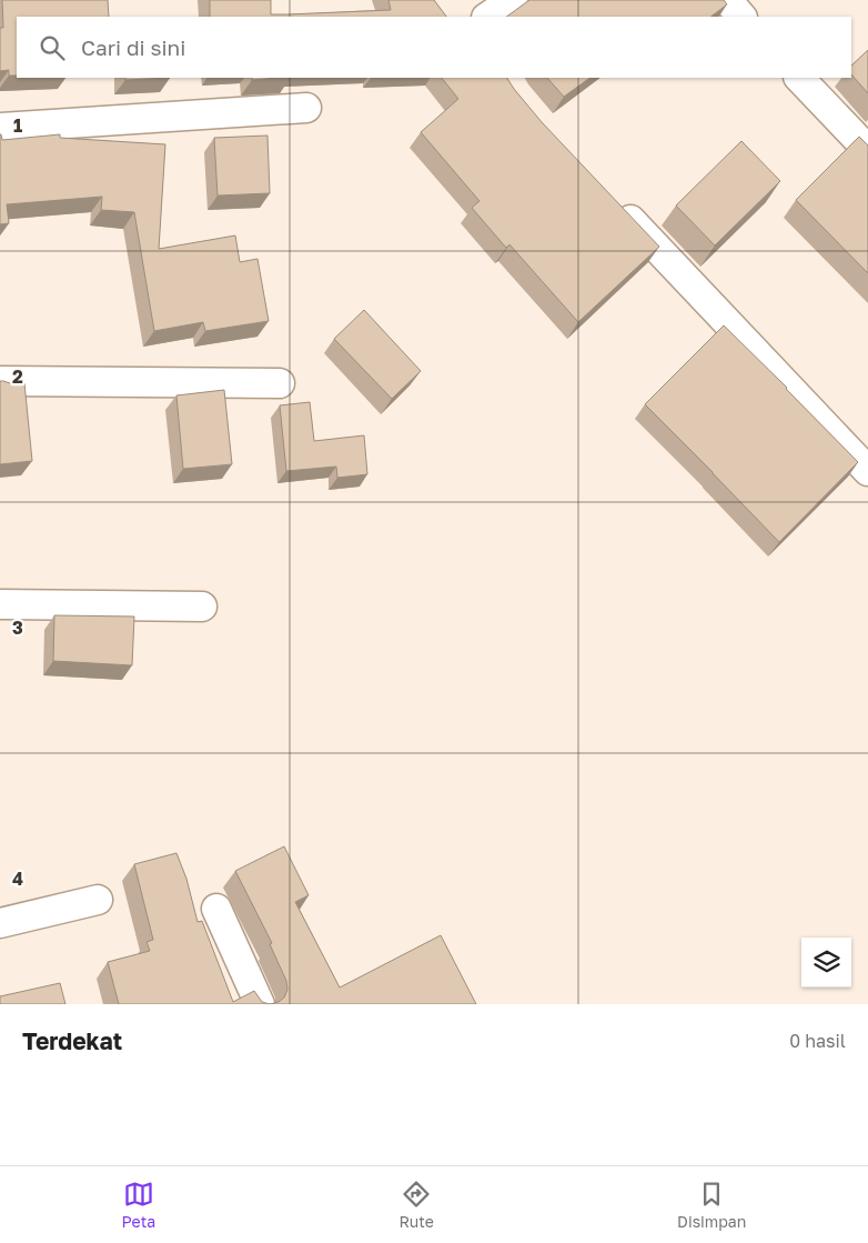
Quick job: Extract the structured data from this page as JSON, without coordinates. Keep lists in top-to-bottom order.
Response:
{
  "page": {
    "search": "Cari di sini",
    "heading": ["Terdekat", "0 hasil"],
    "nav": ["Peta", "Rute", "Disimpan"]
  },
  "grid": {
    "rows": [
      "1",
      "2",
      "3",
      "4"
    ]
  }
}
